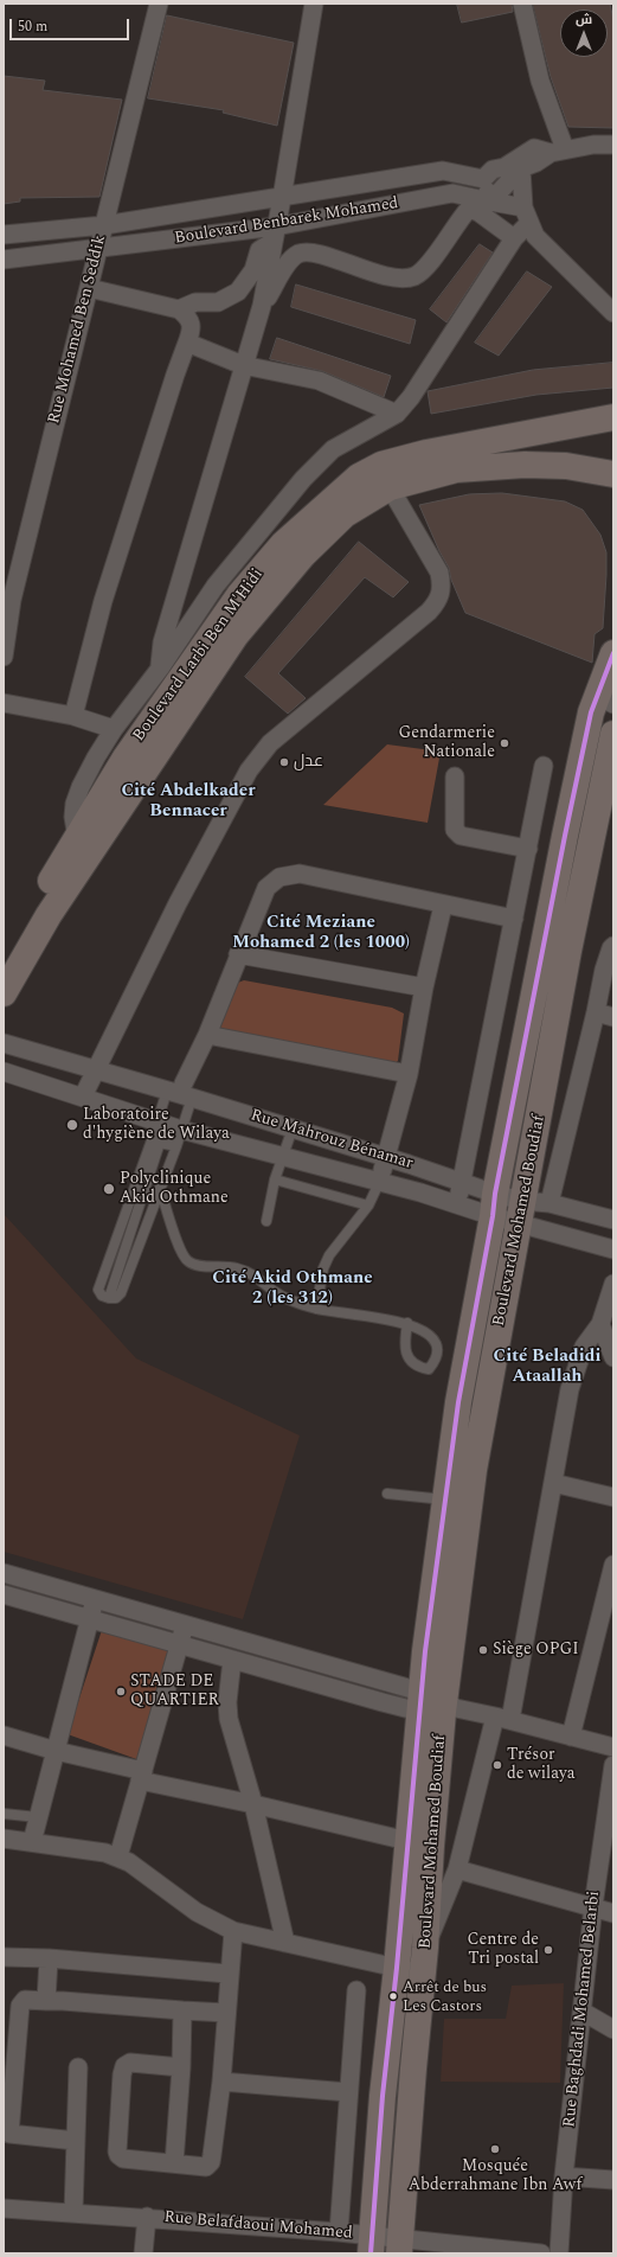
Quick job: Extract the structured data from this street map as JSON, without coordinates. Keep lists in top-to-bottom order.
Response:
{
  "streets": {
    "main road": ["Boulevard Larbi Ben M'Hidi", "Boulevard Mohamed Boudiaf"],
    "street": [
      "Boulevard Benbarek Mohamed",
      "Rue Mohamed Ben Seddik",
      "Rue Mahrouz Bénamar",
      "Rue Baghdadi Mohamed Belarbi",
      "Rue Belafdaoui Mohamed"
    ]
  },
  "crossings": [
    ["Boulevard Benbarek Mohamed", "Rue Mohamed Ben Seddik"],
    ["Rue Mahrouz Bénamar", "Boulevard Mohamed Boudiaf"],
    ["Boulevard Mohamed Boudiaf", "Rue Belafdaoui Mohamed"]
  ],
  "districts": [
    "Cité Abdelkader Bennacer",
    "Cité Meziane Mohamed 2 (les 1000)",
    "Cité Akid Othmane 2 (les 312)",
    "Cité Beladidi Ataallah"
  ],
  "places": [
    "Gendarmerie Nationale",
    "عدل",
    "Laboratoire d'hygiène de Wilaya",
    "Polyclinique Akid Othmane",
    "Siège OPGI",
    "STADE DE QUARTIER",
    "Trésor de wilaya",
    "Centre de Tri postal",
    "Arrêt de bus Les Castors",
    "Mosquée Abderrahmane Ibn Awf"
  ],
  "scale_bar": "50 m",
  "north": "top"
}
